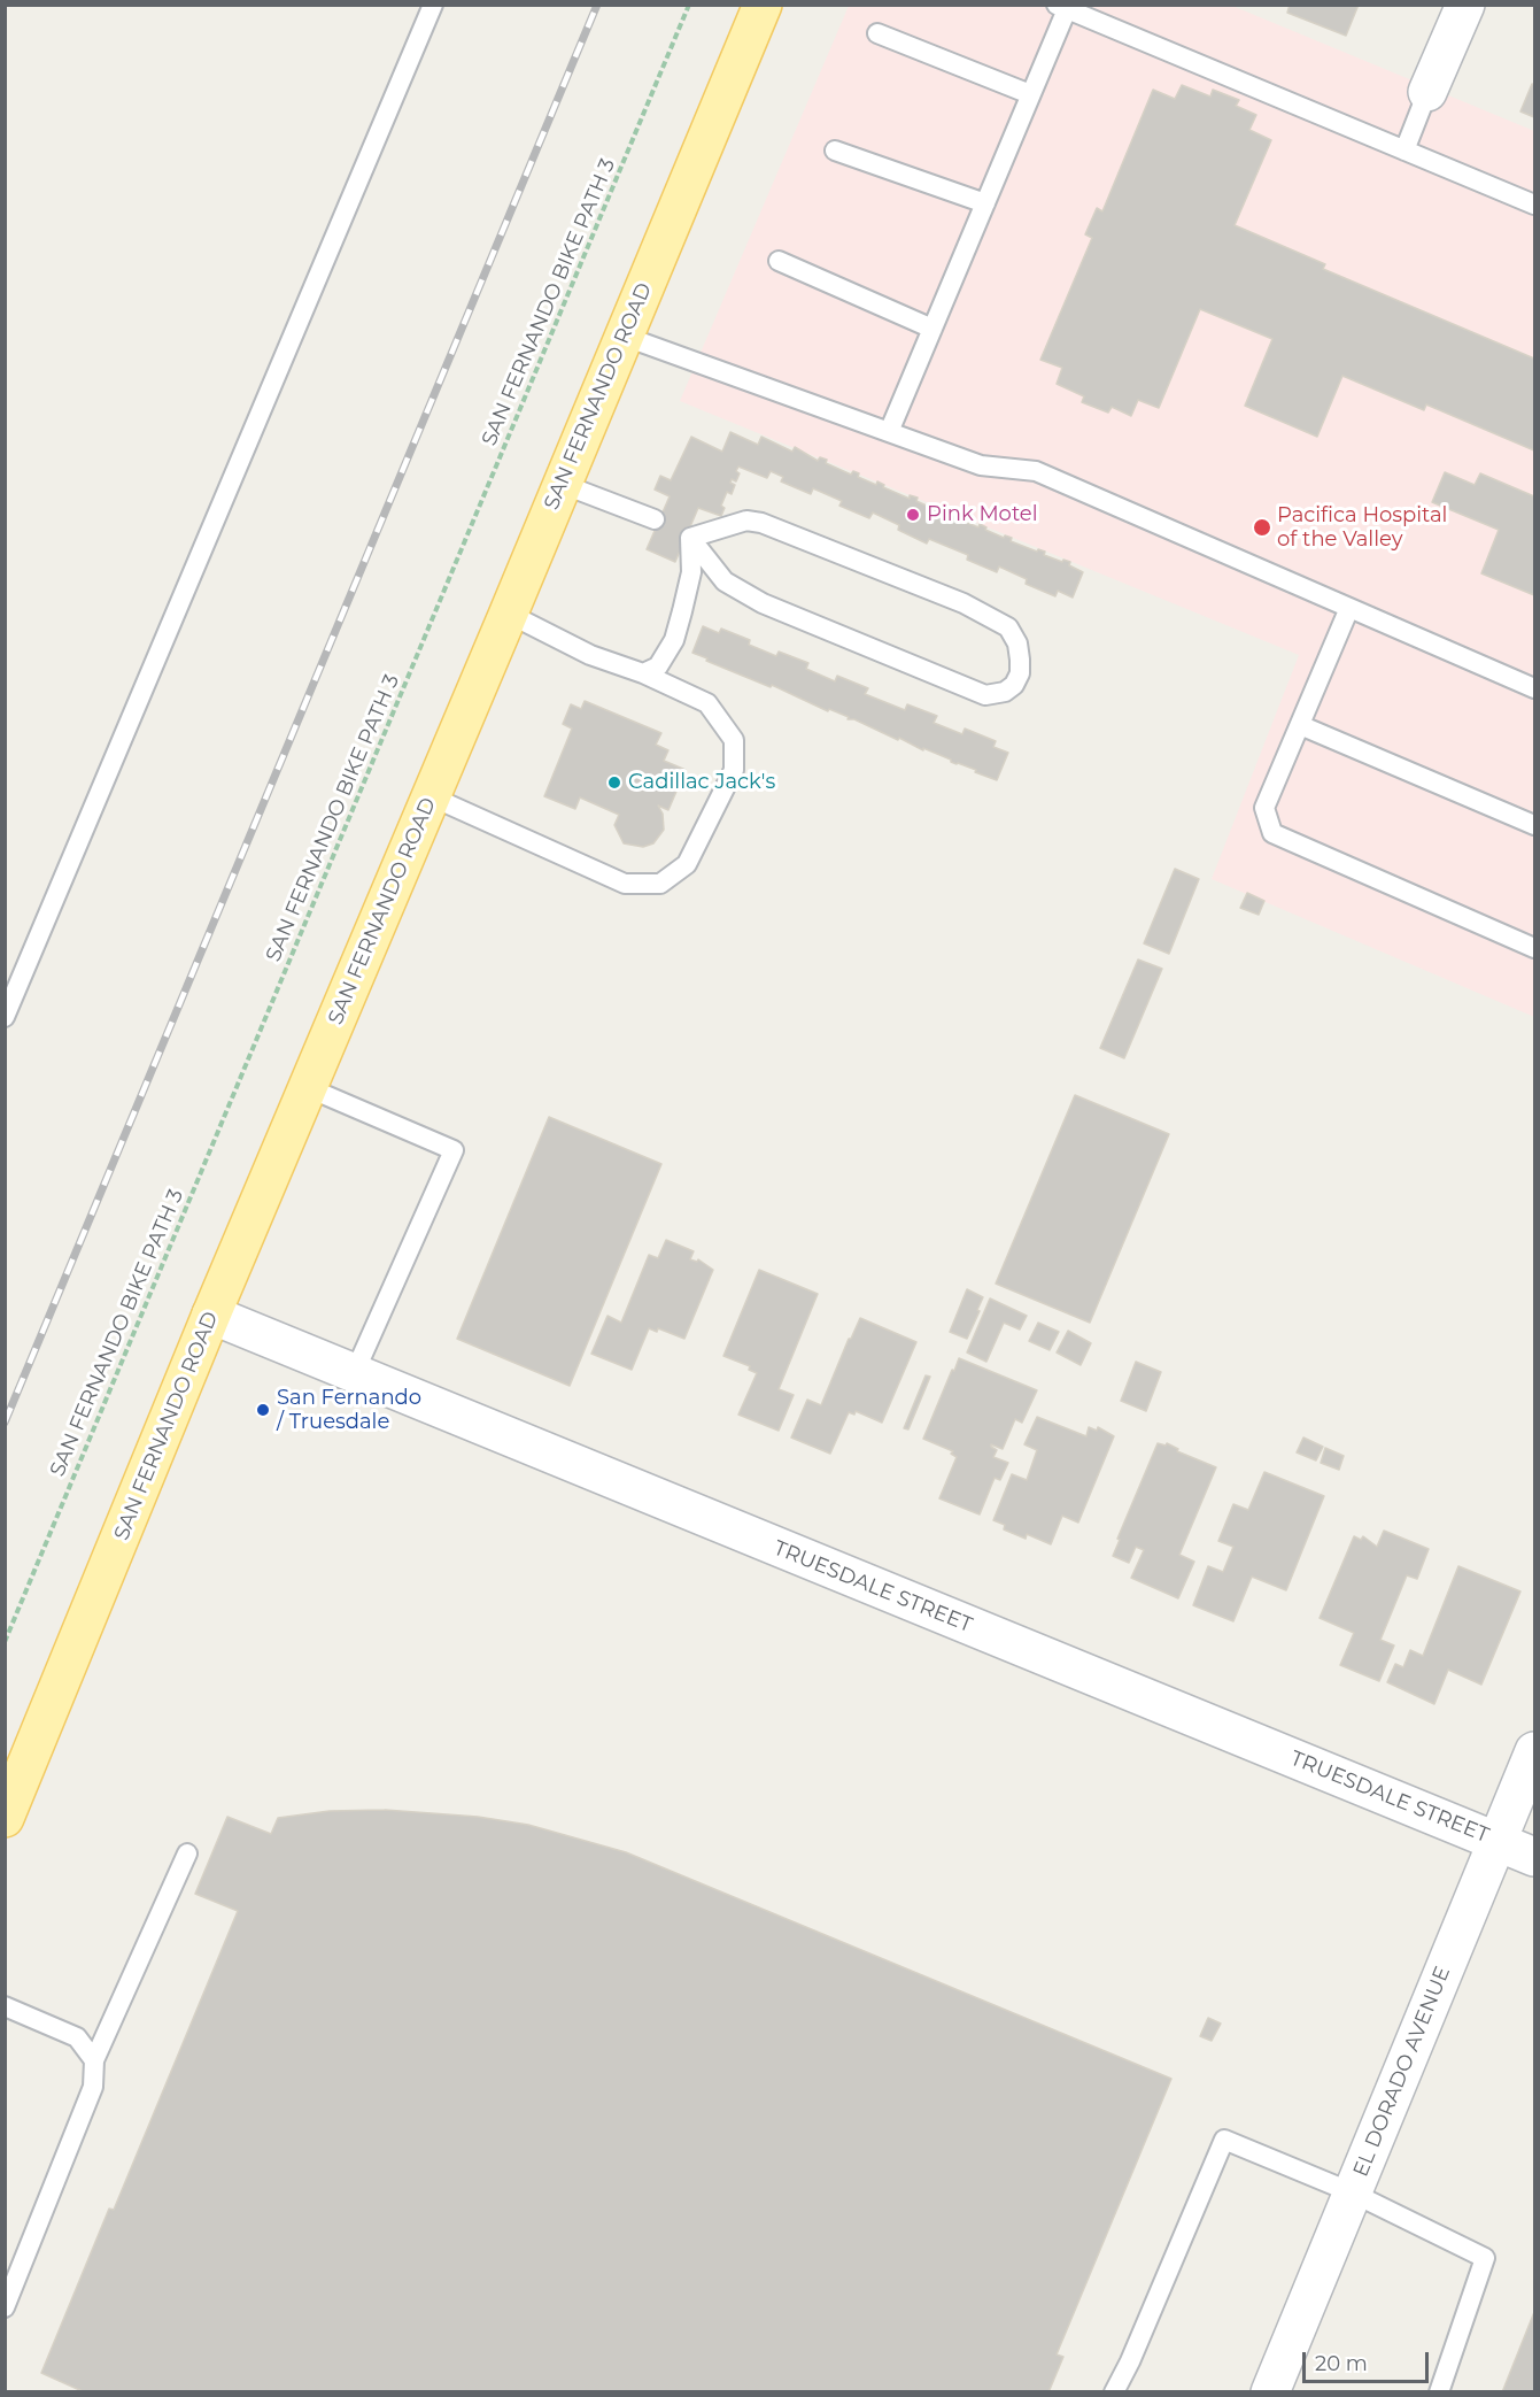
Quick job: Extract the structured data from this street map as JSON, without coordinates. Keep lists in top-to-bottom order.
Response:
{
  "streets": {
    "main road": ["SAN FERNANDO ROAD"],
    "street": ["TRUESDALE STREET", "EL DORADO AVENUE"],
    "path": ["SAN FERNANDO BIKE PATH 3"]
  },
  "crossings": [
    ["SAN FERNANDO ROAD", "TRUESDALE STREET"],
    ["TRUESDALE STREET", "EL DORADO AVENUE"]
  ],
  "places": [
    "Pink Motel",
    "Pacifica Hospital of the Valley",
    "Cadillac Jack's",
    "San Fernando / Truesdale"
  ],
  "scale_bar": "20 m"
}
